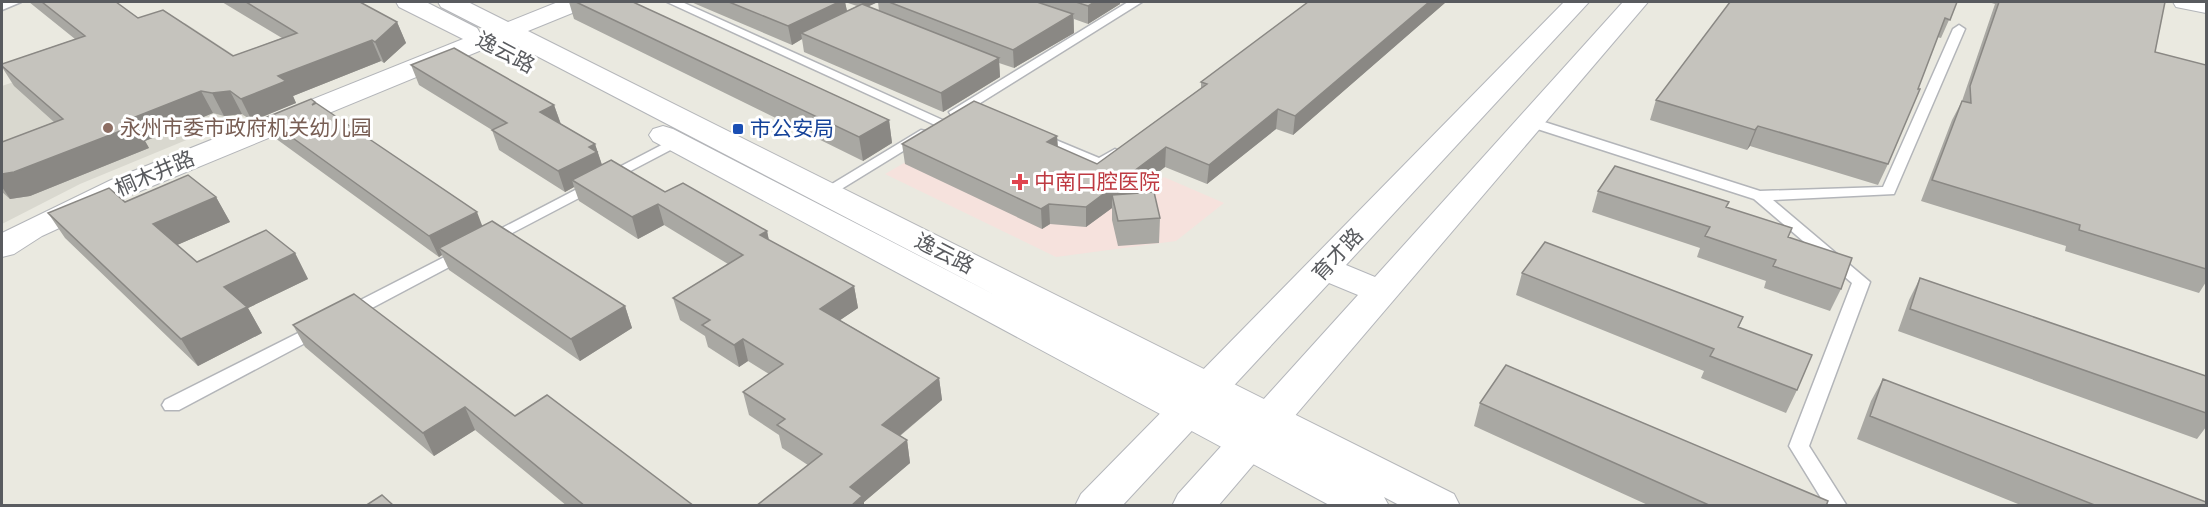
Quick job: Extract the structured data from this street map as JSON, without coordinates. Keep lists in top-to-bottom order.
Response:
{
  "streets": {
    "street": ["逸云路", "桐木井路", "育才路"]
  },
  "crossings": [
    ["逸云路", "桐木井路"],
    ["逸云路", "育才路"]
  ],
  "places": {
    "other": ["永州市委市政府机关幼儿园"],
    "transit": ["市公安局"],
    "health": ["中南口腔医院"]
  }
}
